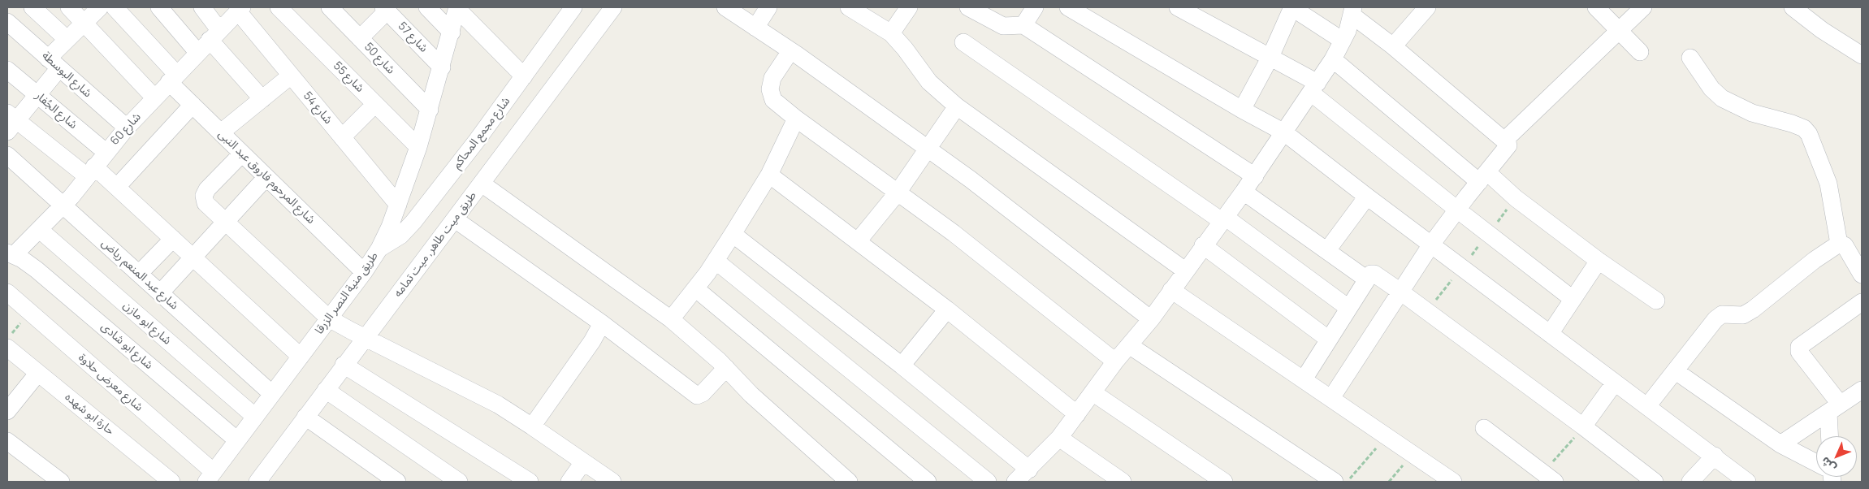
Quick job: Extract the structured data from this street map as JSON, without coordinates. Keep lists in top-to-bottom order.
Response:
{
  "streets": {
    "street": [
      "شارع 57",
      "شارع 50",
      "شارع البوسطة",
      "شارع 55",
      "شارع 54",
      "شارع الجُفار",
      "شارع 60",
      "شارع مجمع المحاكم",
      "شارع المرحوم فاروق عبد النبى",
      "طريق ميت طاهر, ميت تمامه",
      "شارع عبد المنعم رياض",
      "طريق منية النصر الزرقا",
      "شارع ابو مازن",
      "شارع ابو شادى",
      "شارع معرض حلاوة",
      "حارة ابو شهده"
    ]
  },
  "crossings": [
    ["شارع 57", "طريق منية النصر الزرقا"],
    ["شارع 50", "طريق منية النصر الزرقا"],
    ["شارع البوسطة", "شارع 60"],
    ["شارع 55", "طريق منية النصر الزرقا"],
    ["شارع 54", "شارع 60"],
    ["شارع 54", "طريق منية النصر الزرقا"],
    ["شارع الجُفار", "شارع 60"],
    ["شارع 60", "شارع المرحوم فاروق عبد النبى"],
    ["شارع 60", "شارع عبد المنعم رياض"],
    ["شارع 60", "شارع ابو مازن"],
    ["شارع 60", "شارع ابو شادى"],
    ["شارع مجمع المحاكم", "طريق منية النصر الزرقا"],
    ["شارع المرحوم فاروق عبد النبى", "طريق منية النصر الزرقا"],
    ["شارع عبد المنعم رياض", "طريق منية النصر الزرقا"],
    ["طريق منية النصر الزرقا", "شارع ابو مازن"],
    ["طريق منية النصر الزرقا", "شارع ابو شادى"],
    ["طريق منية النصر الزرقا", "شارع معرض حلاوة"]
  ],
  "north": "bottom left"
}
